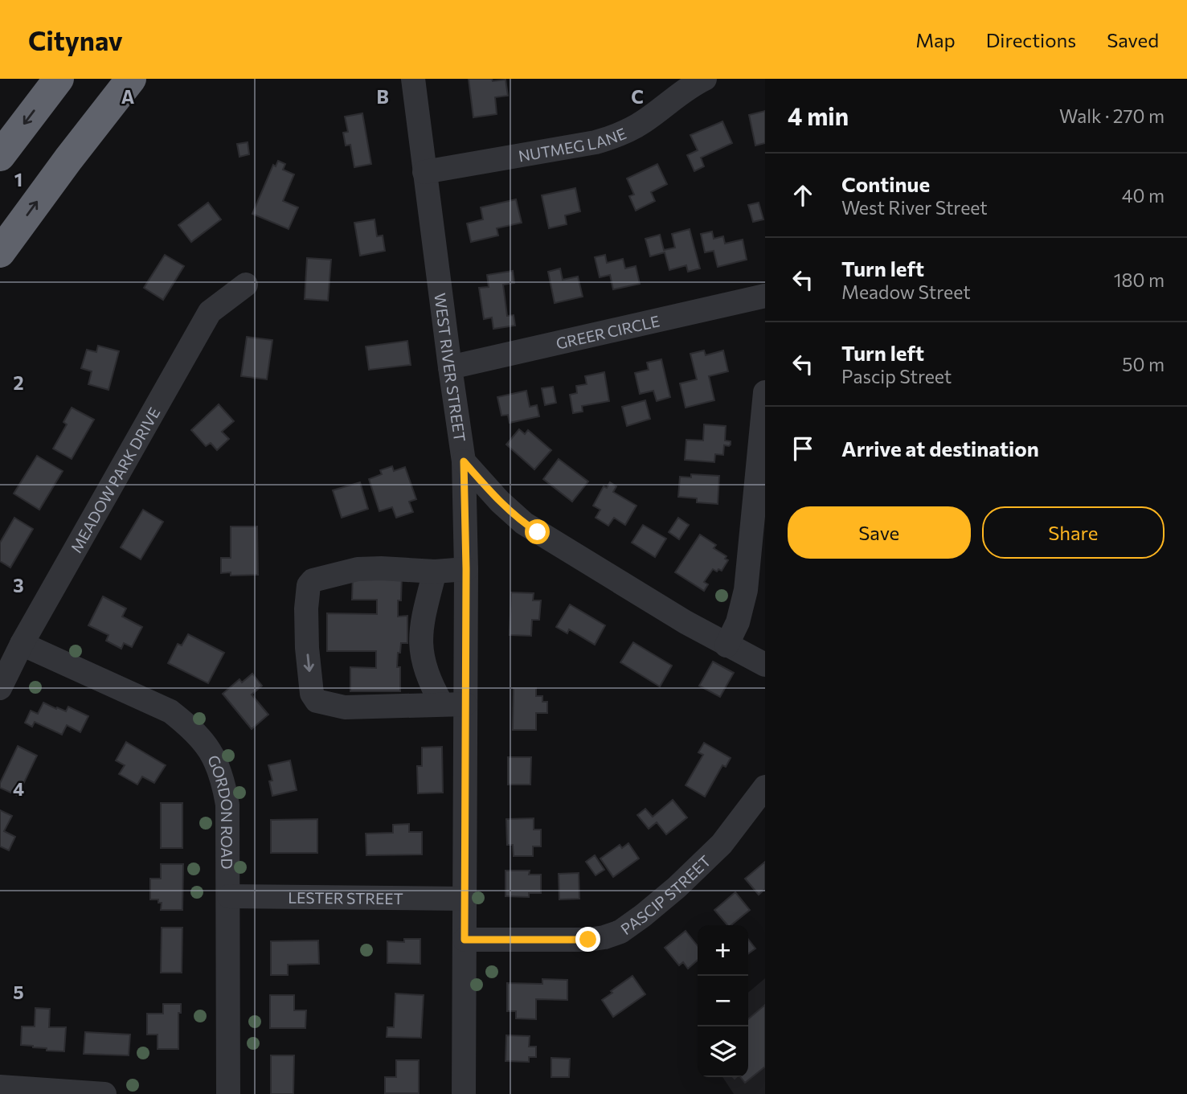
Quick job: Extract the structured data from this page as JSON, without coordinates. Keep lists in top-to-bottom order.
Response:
{
  "streets": {
    "street": [
      "NUTMEG LANE",
      "GREER CIRCLE",
      "WEST RIVER STREET",
      "MEADOW PARK DRIVE",
      "GORDON ROAD",
      "PASCIP STREET",
      "LESTER STREET"
    ]
  },
  "crossings": [
    ["NUTMEG LANE", "WEST RIVER STREET"],
    ["GREER CIRCLE", "WEST RIVER STREET"],
    ["MEADOW PARK DRIVE", "GORDON ROAD"],
    ["GORDON ROAD", "LESTER STREET"]
  ],
  "page": {
    "header": "Citynav",
    "nav": ["Map", "Directions", "Saved"],
    "heading": ["4 min", "Walk · 270 m"],
    "list": [
      ["Continue", "West River Street", "40 m"],
      ["Turn left", "Meadow Street", "180 m"],
      ["Turn left", "Pascip Street", "50 m"],
      "Arrive at destination"
    ],
    "buttons": ["Save", "Share"],
    "map_buttons": ["+", "−"]
  },
  "grid": {
    "columns": ["A", "B", "C"],
    "rows": [
      "1",
      "2",
      "3",
      "4",
      "5"
    ]
  }
}
